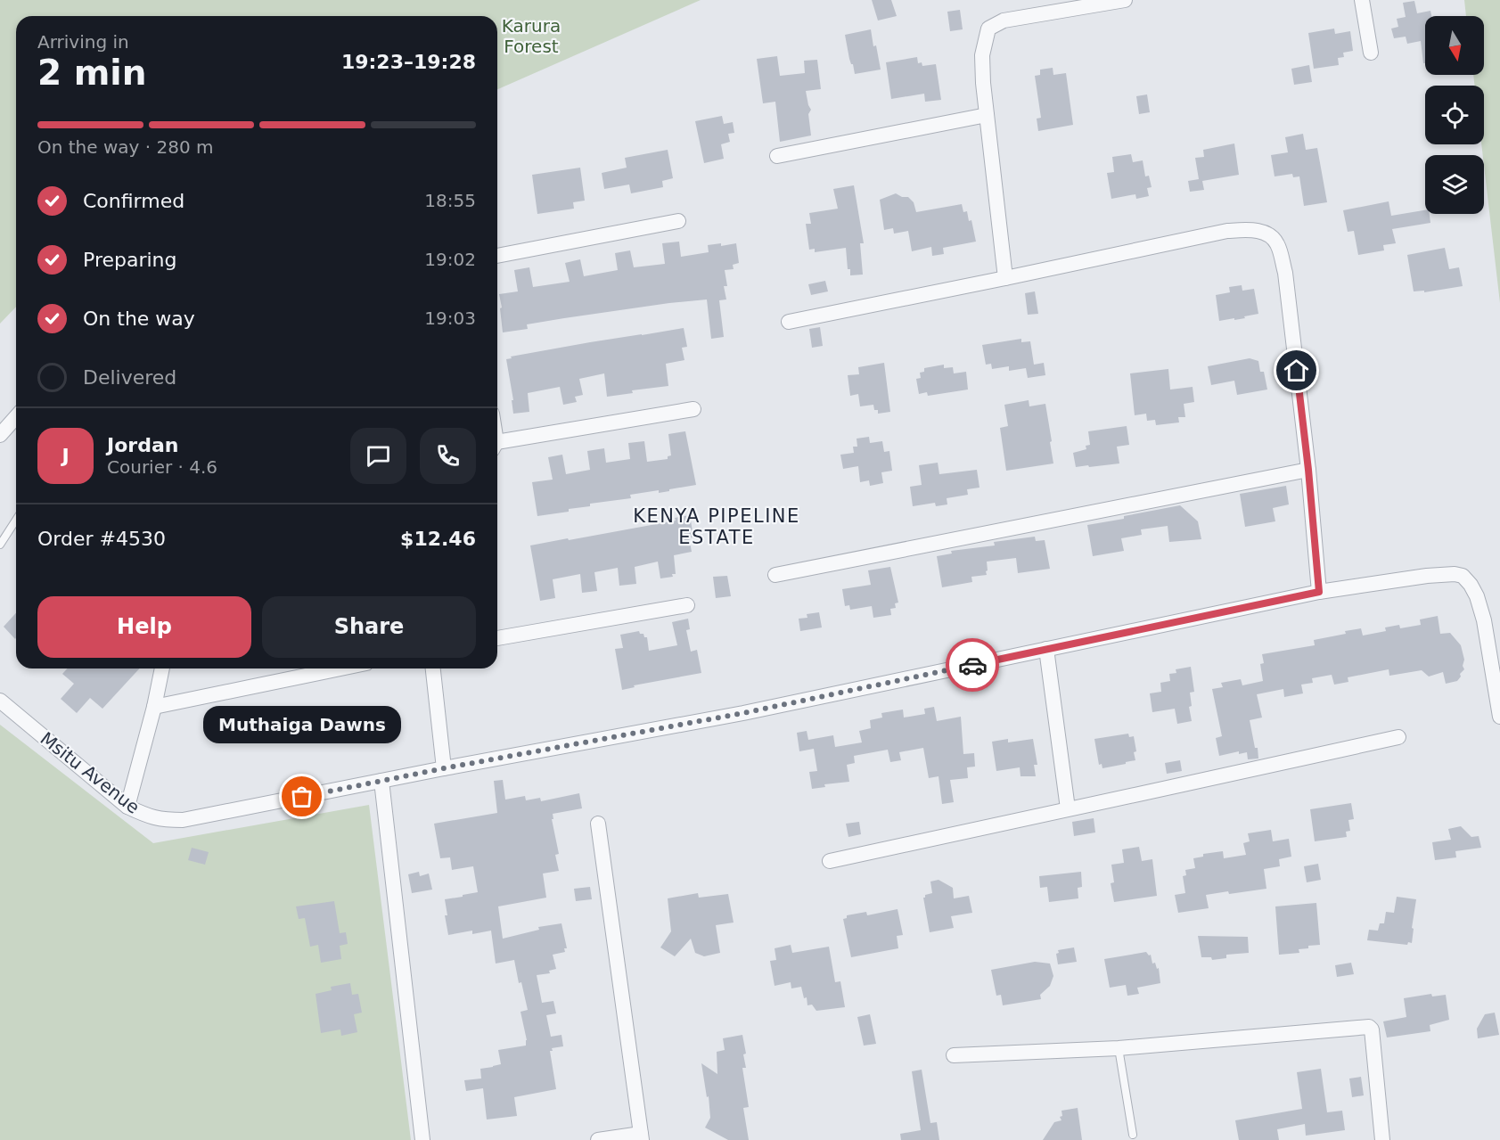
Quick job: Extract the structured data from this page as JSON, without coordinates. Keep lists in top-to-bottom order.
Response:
{
  "streets": {
    "street": ["Msitu Avenue"]
  },
  "districts": ["KENYA PIPELINE ESTATE"],
  "parks": ["Karura Forest"],
  "places": ["Muthaiga Dawns"],
  "north": "bottom",
  "page": {
    "heading": ["2 min", "Arriving in", "19:23–19:28"],
    "panel": [
      "Jordan",
      "Courier · 4.6",
      "Order #4530",
      "$12.46"
    ],
    "bar": "On the way · 280 m",
    "list": [
      ["Confirmed", "18:55"],
      ["Preparing", "19:02"],
      ["On the way", "19:03"],
      "Delivered"
    ],
    "round": "J",
    "buttons": ["Help", "Share"],
    "bubble": "Muthaiga Dawns"
  }
}
